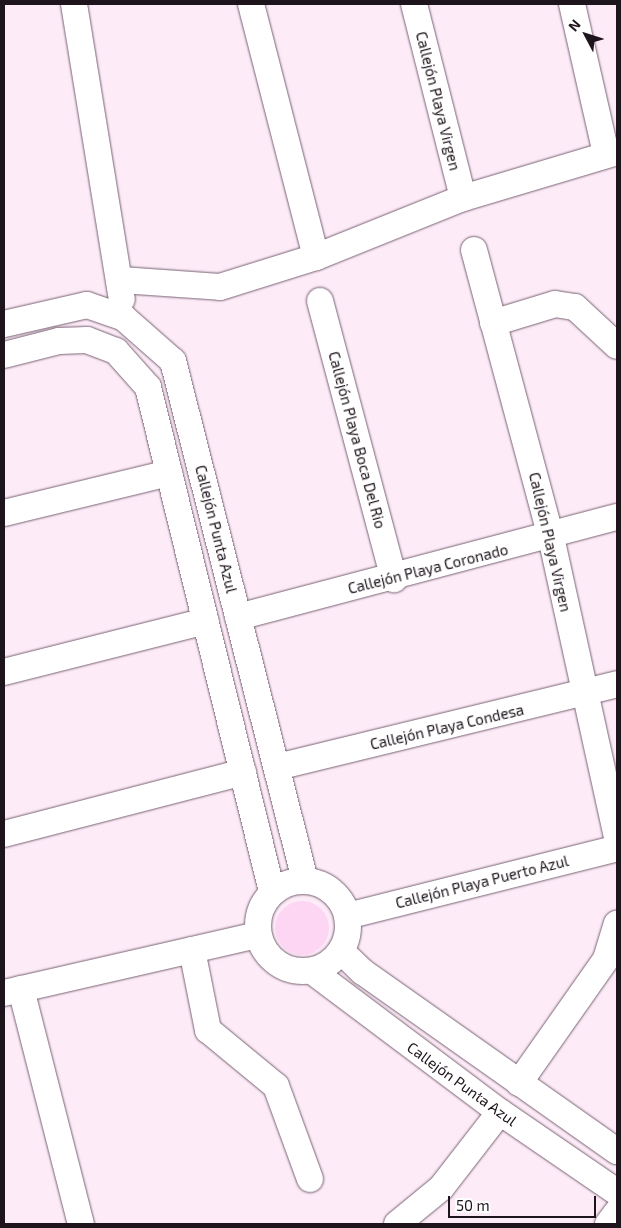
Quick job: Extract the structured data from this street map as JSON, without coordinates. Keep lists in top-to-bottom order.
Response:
{
  "streets": {
    "street": [
      "Callejón Playa Virgen",
      "Callejón Playa Boca Del Rio",
      "Callejón Punta Azul",
      "Callejón Playa Coronado",
      "Callejón Playa Condesa",
      "Callejón Playa Puerto Azul"
    ]
  },
  "crossings": [
    ["Callejón Playa Virgen", "Callejón Playa Coronado"],
    ["Callejón Playa Virgen", "Callejón Playa Condesa"],
    ["Callejón Playa Boca Del Rio", "Callejón Playa Coronado"],
    ["Callejón Punta Azul", "Callejón Playa Coronado"],
    ["Callejón Punta Azul", "Callejón Playa Condesa"],
    ["Callejón Punta Azul", "Callejón Playa Puerto Azul"]
  ],
  "scale_bar": "50 m",
  "north": "top left"
}
